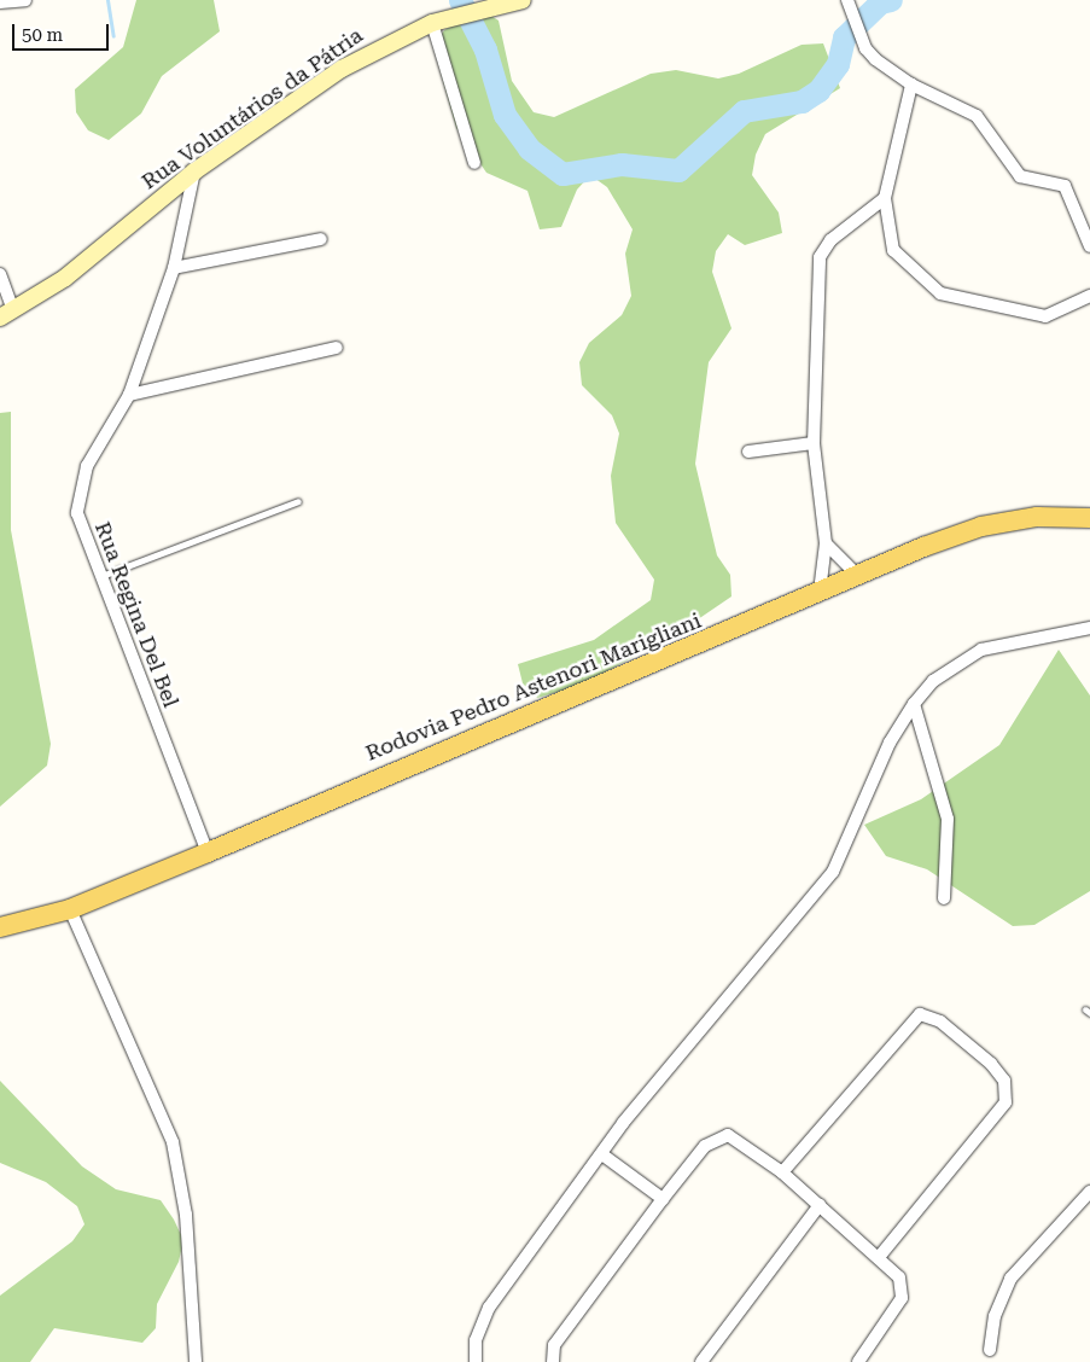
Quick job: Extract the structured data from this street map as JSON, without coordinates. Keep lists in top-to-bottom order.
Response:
{
  "streets": {
    "main road": ["Rodovia Pedro Astenori Marigliani"],
    "street": ["Rua Voluntários da Pátria", "Rua Regina Del Bel"]
  },
  "crossings": [
    ["Rua Voluntários da Pátria", "Rua Regina Del Bel"],
    ["Rua Regina Del Bel", "Rodovia Pedro Astenori Marigliani"]
  ],
  "scale_bar": "50 m"
}
